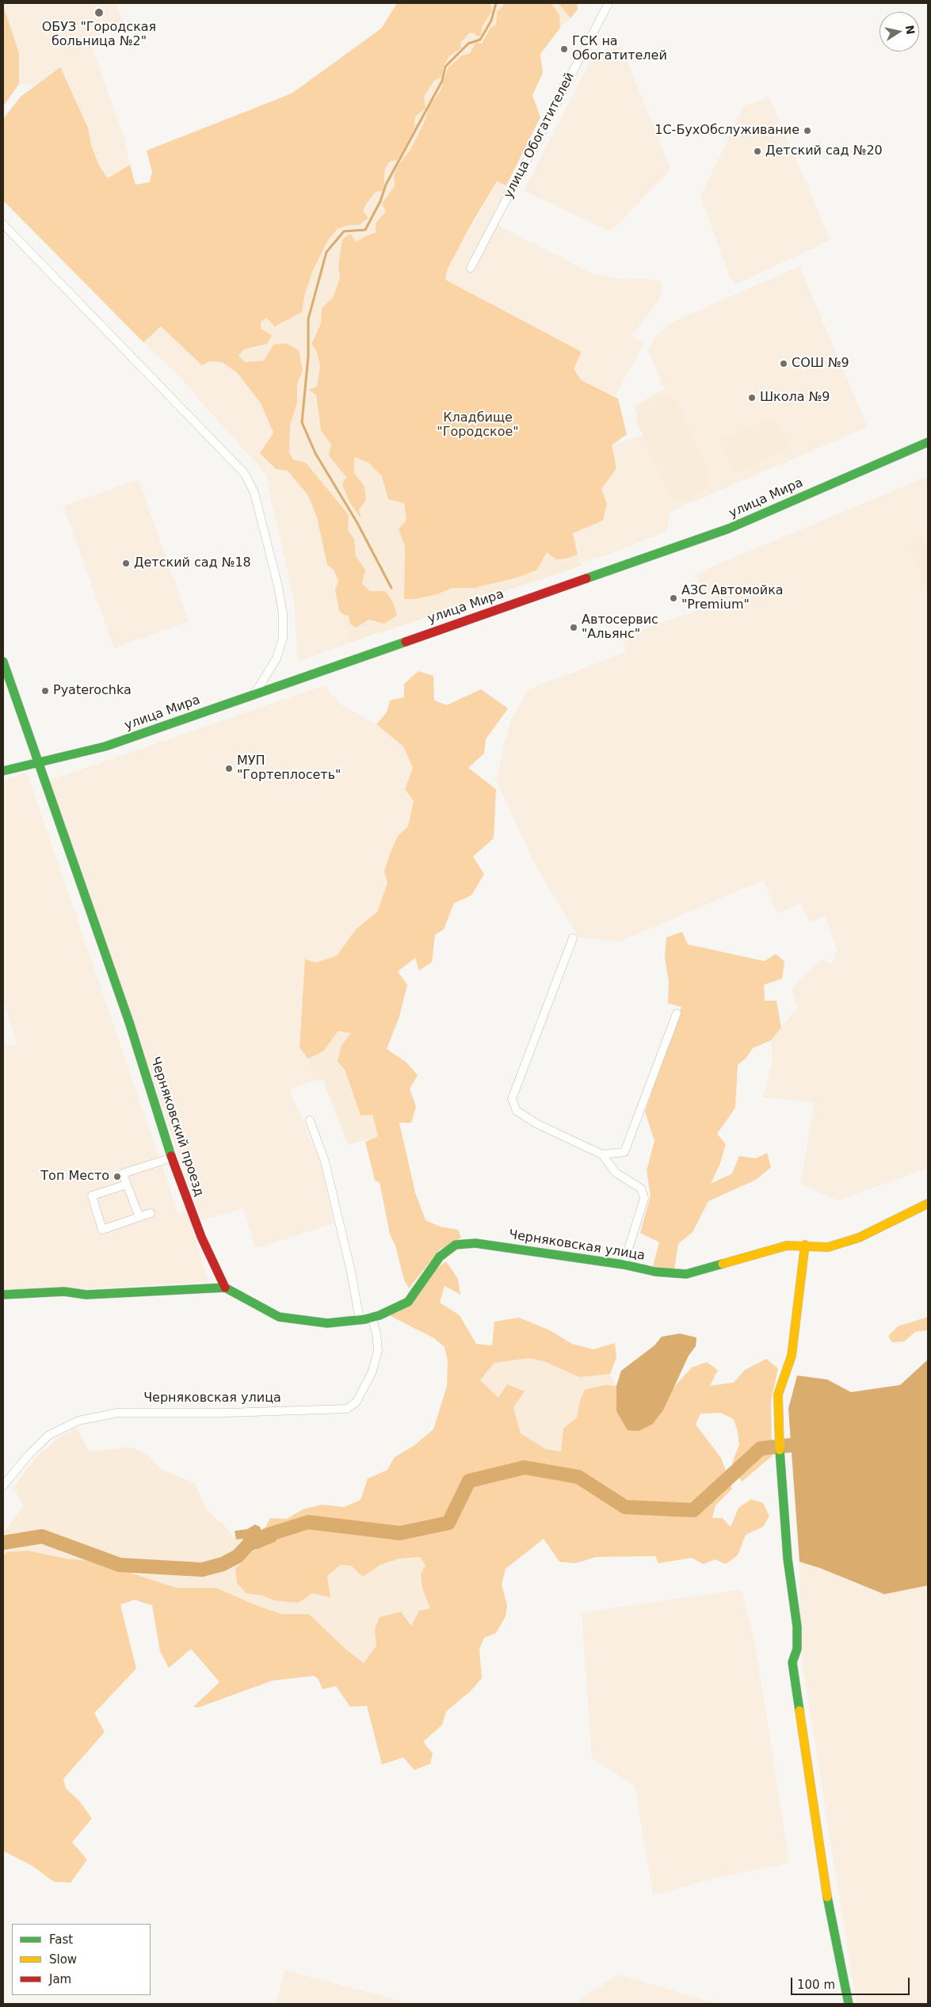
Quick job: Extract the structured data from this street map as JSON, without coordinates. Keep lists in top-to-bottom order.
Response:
{
  "streets": {
    "street": [
      "улица Обогатителей",
      "улица Мира",
      "Черняковский проезд",
      "Черняковская улица"
    ]
  },
  "crossings": [
    ["улица Мира", "Черняковский проезд"],
    ["Черняковский проезд", "Черняковская улица"]
  ],
  "parks": ["Кладбище \"Городское\""],
  "places": [
    "ОБУЗ \"Городская больница №2\"",
    "ГСК на Обогатителей",
    "1С-БухОбслуживание",
    "Детский сад №20",
    "СОШ №9",
    "Школа №9",
    "Детский сад №18",
    "АЗС Автомойка \"Premium\"",
    "Автосервис \"Альянс\"",
    "Pyaterochka",
    "МУП \"Гортеплосеть\"",
    "Топ Место"
  ],
  "legend": ["Fast", "Slow", "Jam"],
  "scale_bar": "100 m",
  "north": "right"
}
